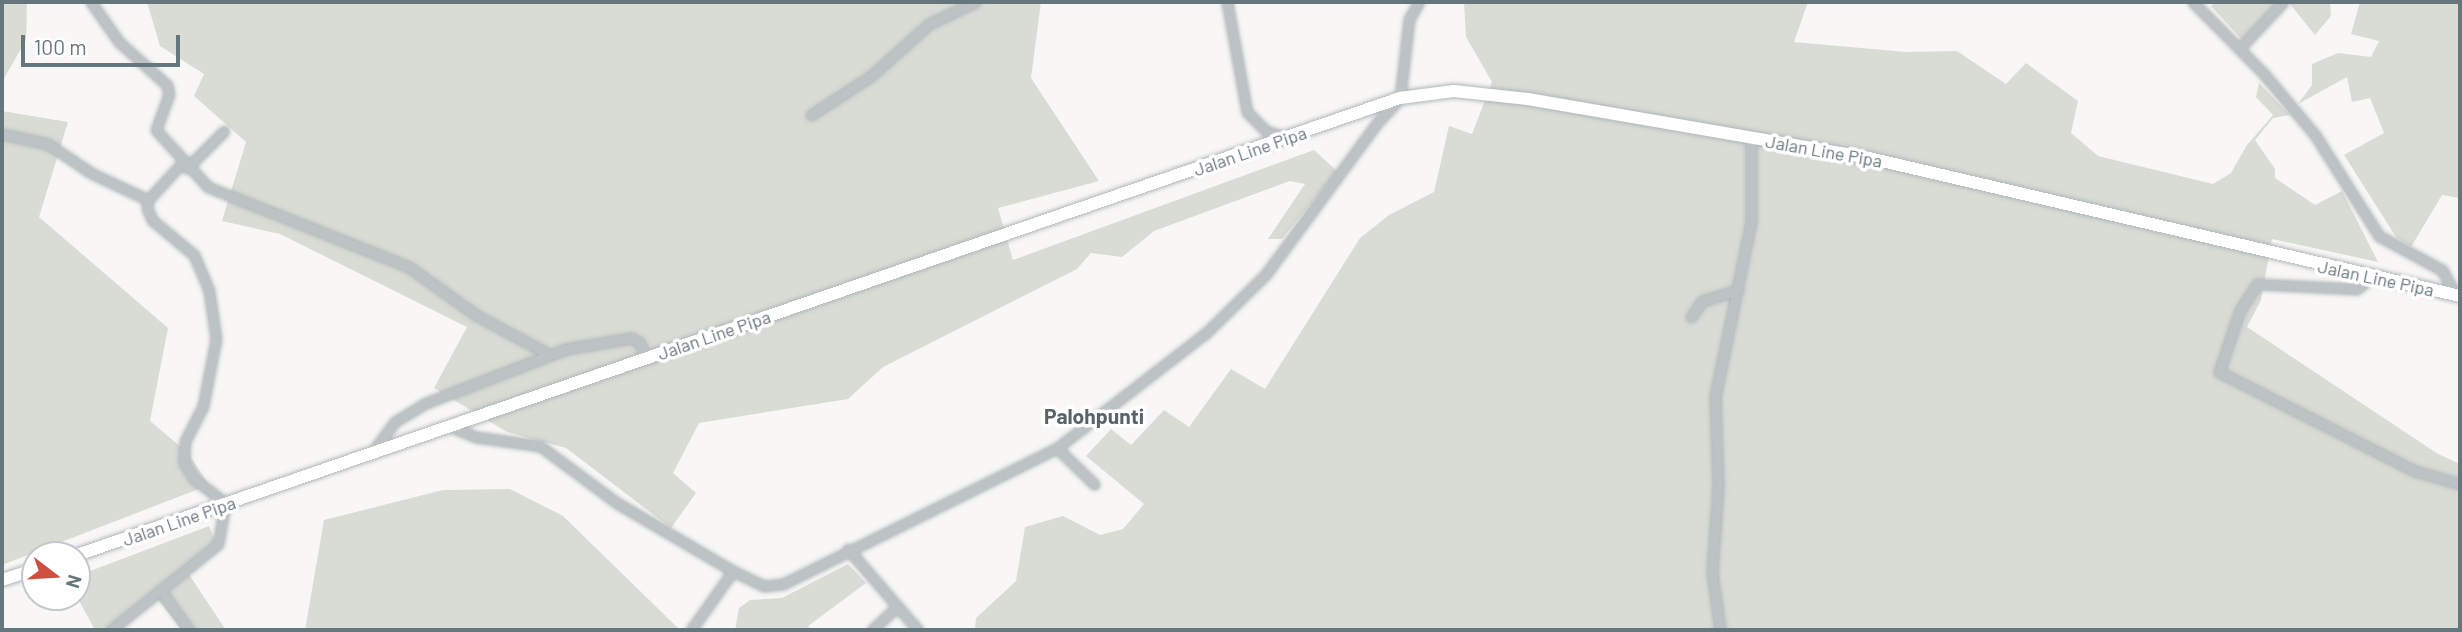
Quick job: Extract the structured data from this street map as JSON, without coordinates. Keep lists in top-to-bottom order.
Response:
{
  "streets": {
    "main road": ["Jalan Line Pipa"]
  },
  "districts": ["Palohpunti"],
  "scale_bar": "100 m",
  "north": "right"
}
